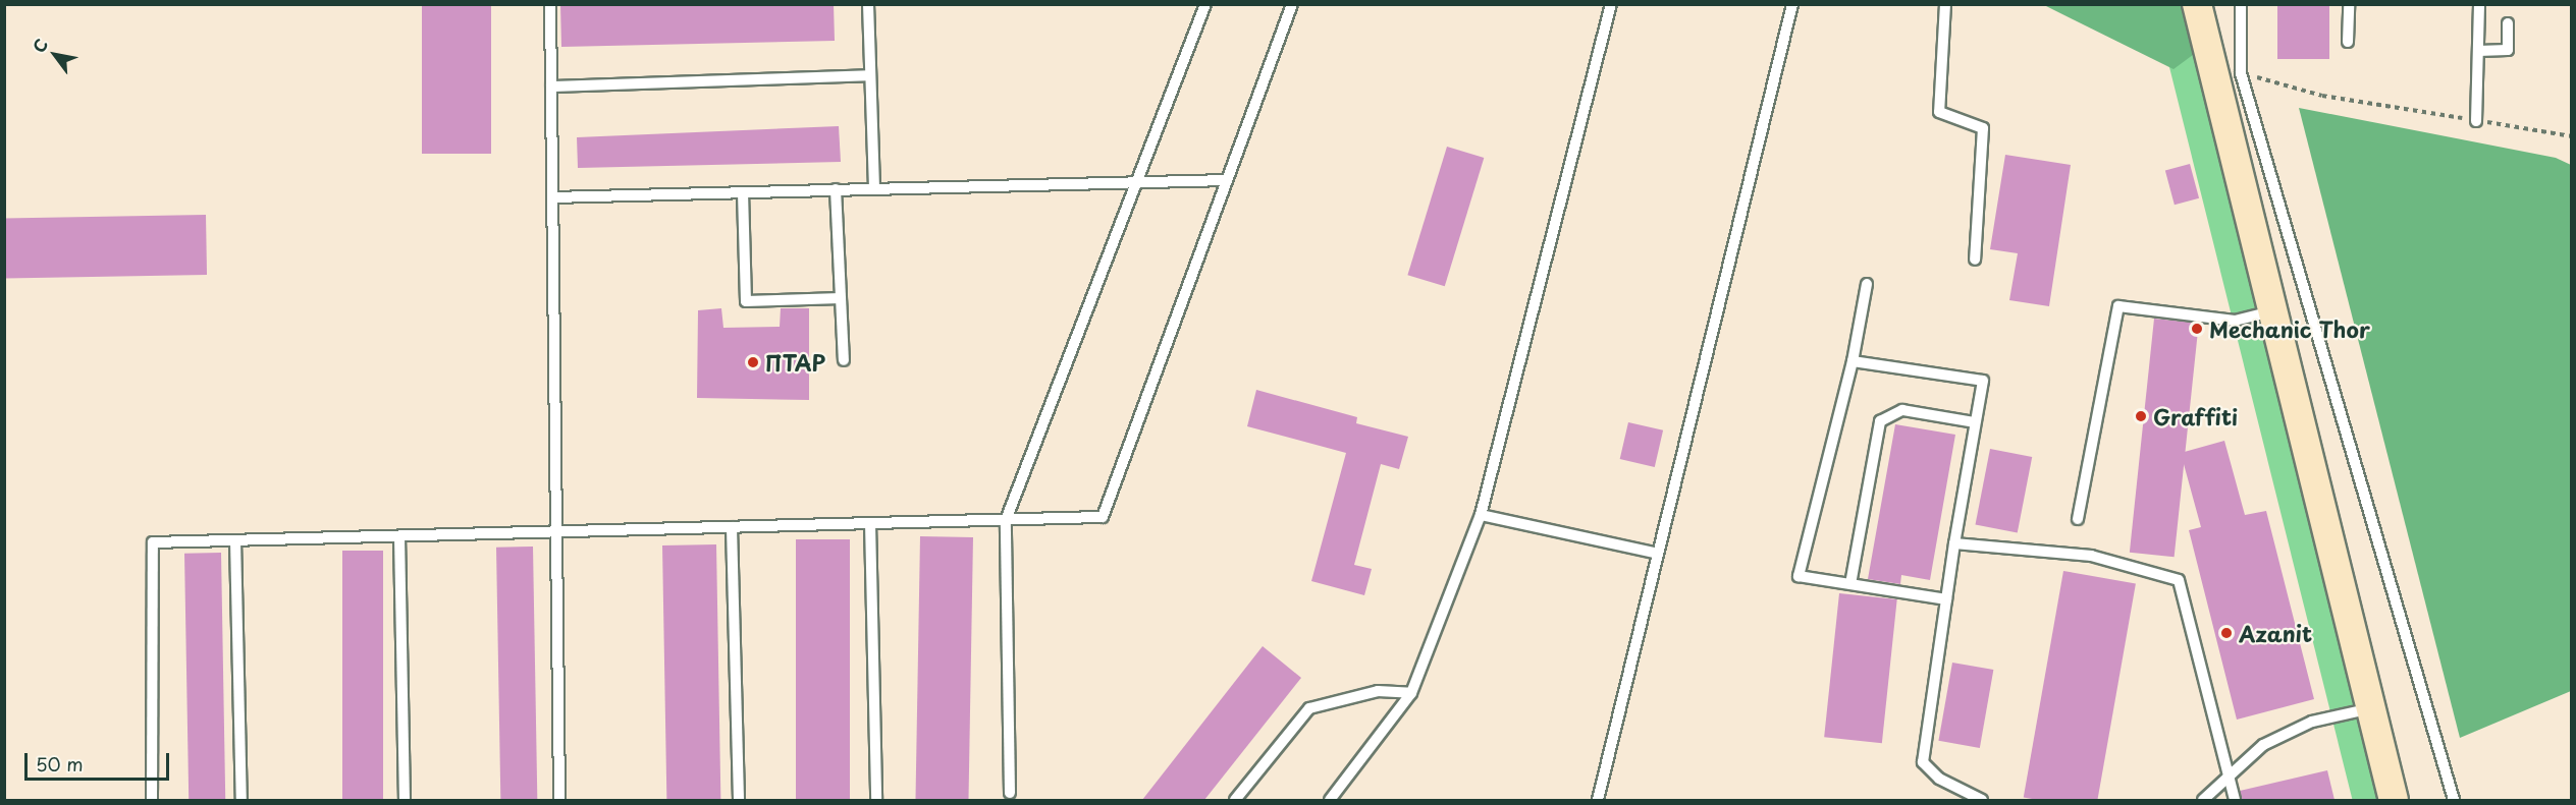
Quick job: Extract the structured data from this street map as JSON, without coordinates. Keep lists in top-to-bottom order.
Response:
{
  "places": [
    "Mechanic Thor",
    "ПТАР",
    "Graffiti",
    "Azanit"
  ],
  "scale_bar": "50 m",
  "north": "top left"
}
